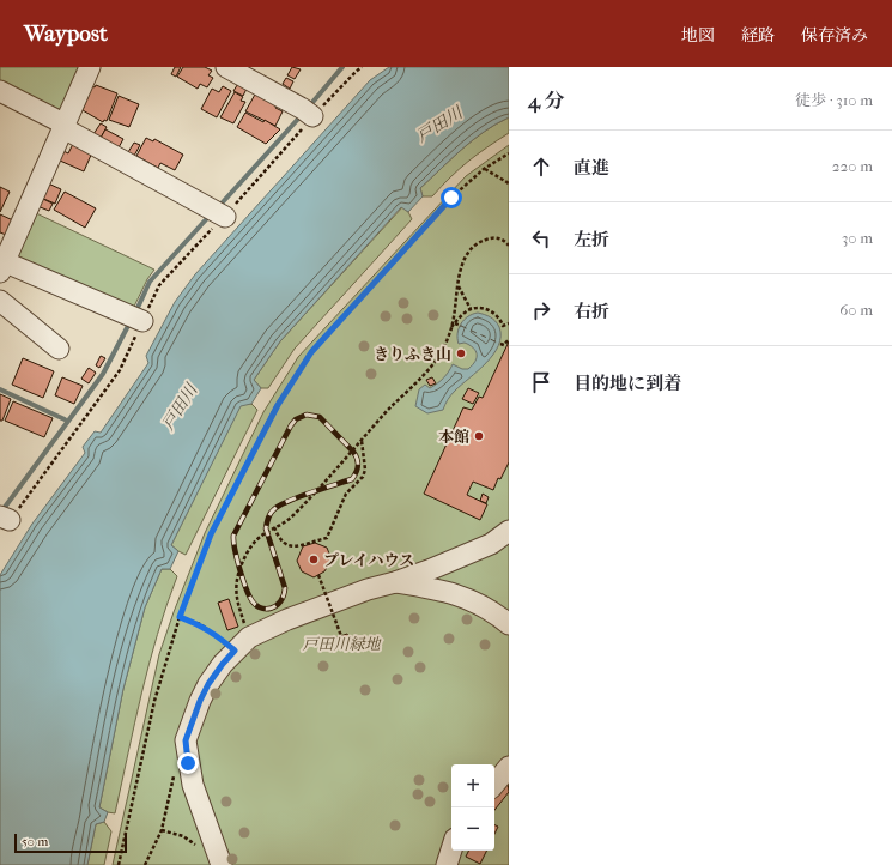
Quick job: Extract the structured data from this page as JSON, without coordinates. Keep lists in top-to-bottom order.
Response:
{
  "water": ["戸田川"],
  "parks": ["戸田川緑地"],
  "places": ["きりふき山", "本館", "プレイハウス"],
  "scale_bar": "50 m",
  "page": {
    "header": "Waypost",
    "nav": ["地図", "経路", "保存済み"],
    "heading": ["4 分", "徒歩 · 310 m"],
    "list": [
      ["直進", "220 m"],
      ["左折", "30 m"],
      ["右折", "60 m"],
      "目的地に到着"
    ],
    "map_buttons": ["+", "−"],
    "scale": "50 m"
  }
}
